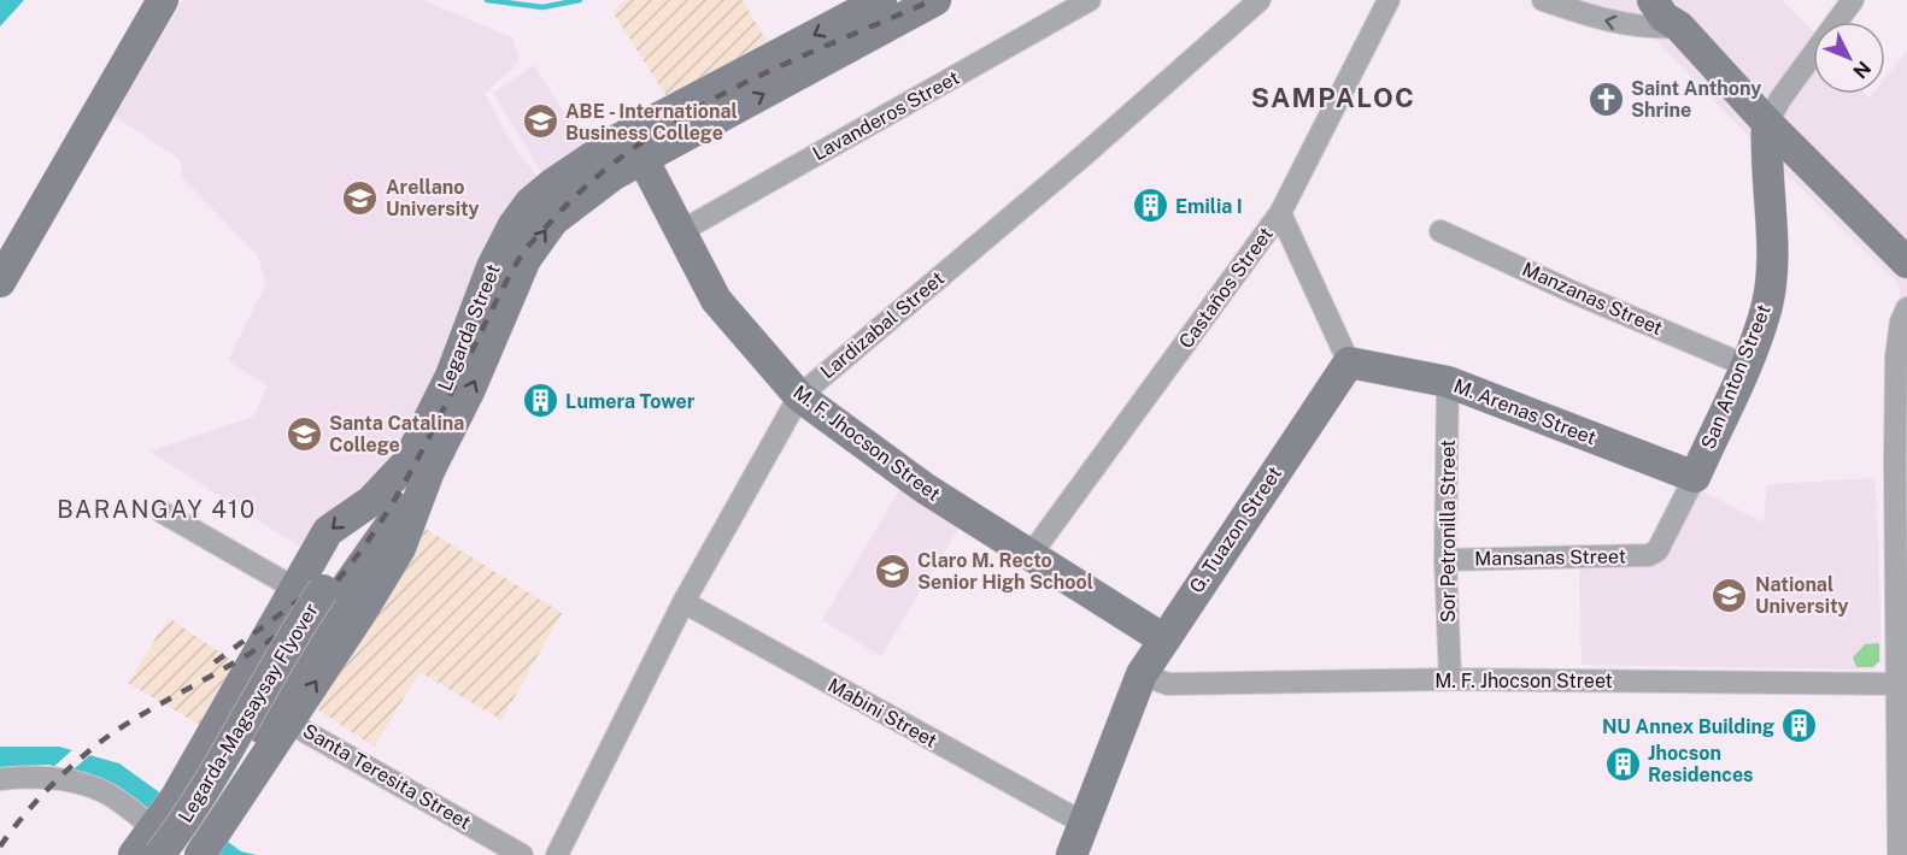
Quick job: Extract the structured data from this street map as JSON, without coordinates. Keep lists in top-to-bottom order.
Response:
{
  "streets": {
    "street": [
      "Lavanderos Street",
      "Castaños Street",
      "Manzanas Street",
      "Lardizabal Street",
      "Legarda Street",
      "San Anton Street",
      "M. Arenas Street",
      "M. F. Jhocson Street",
      "G. Tuazon Street",
      "Sor Petronilla Street",
      "Mansanas Street",
      "Legarda-Magsaysay Flyover",
      "Mabini Street",
      "Santa Teresita Street"
    ]
  },
  "crossings": [
    ["Lavanderos Street", "M. F. Jhocson Street"],
    ["Castaños Street", "M. F. Jhocson Street"],
    ["Manzanas Street", "San Anton Street"],
    ["Lardizabal Street", "M. F. Jhocson Street"],
    ["Lardizabal Street", "Mabini Street"],
    ["Legarda Street", "M. F. Jhocson Street"],
    ["Legarda Street", "Legarda-Magsaysay Flyover"],
    ["Legarda Street", "Santa Teresita Street"],
    ["San Anton Street", "M. Arenas Street"],
    ["San Anton Street", "Mansanas Street"],
    ["M. Arenas Street", "G. Tuazon Street"],
    ["M. Arenas Street", "Sor Petronilla Street"],
    ["M. F. Jhocson Street", "G. Tuazon Street"],
    ["M. F. Jhocson Street", "Sor Petronilla Street"],
    ["G. Tuazon Street", "Mabini Street"],
    ["Sor Petronilla Street", "Mansanas Street"]
  ],
  "districts": ["SAMPALOC", "BARANGAY 410"],
  "places": {
    "church": ["Saint Anthony Shrine"],
    "school or university": [
      "ABE - International Business College",
      "Arellano University",
      "Santa Catalina College",
      "Claro M. Recto Senior High School",
      "National University"
    ],
    "building": [
      "Emilia I",
      "Lumera Tower",
      "NU Annex Building",
      "Jhocson Residences"
    ]
  },
  "north": "bottom right"
}
